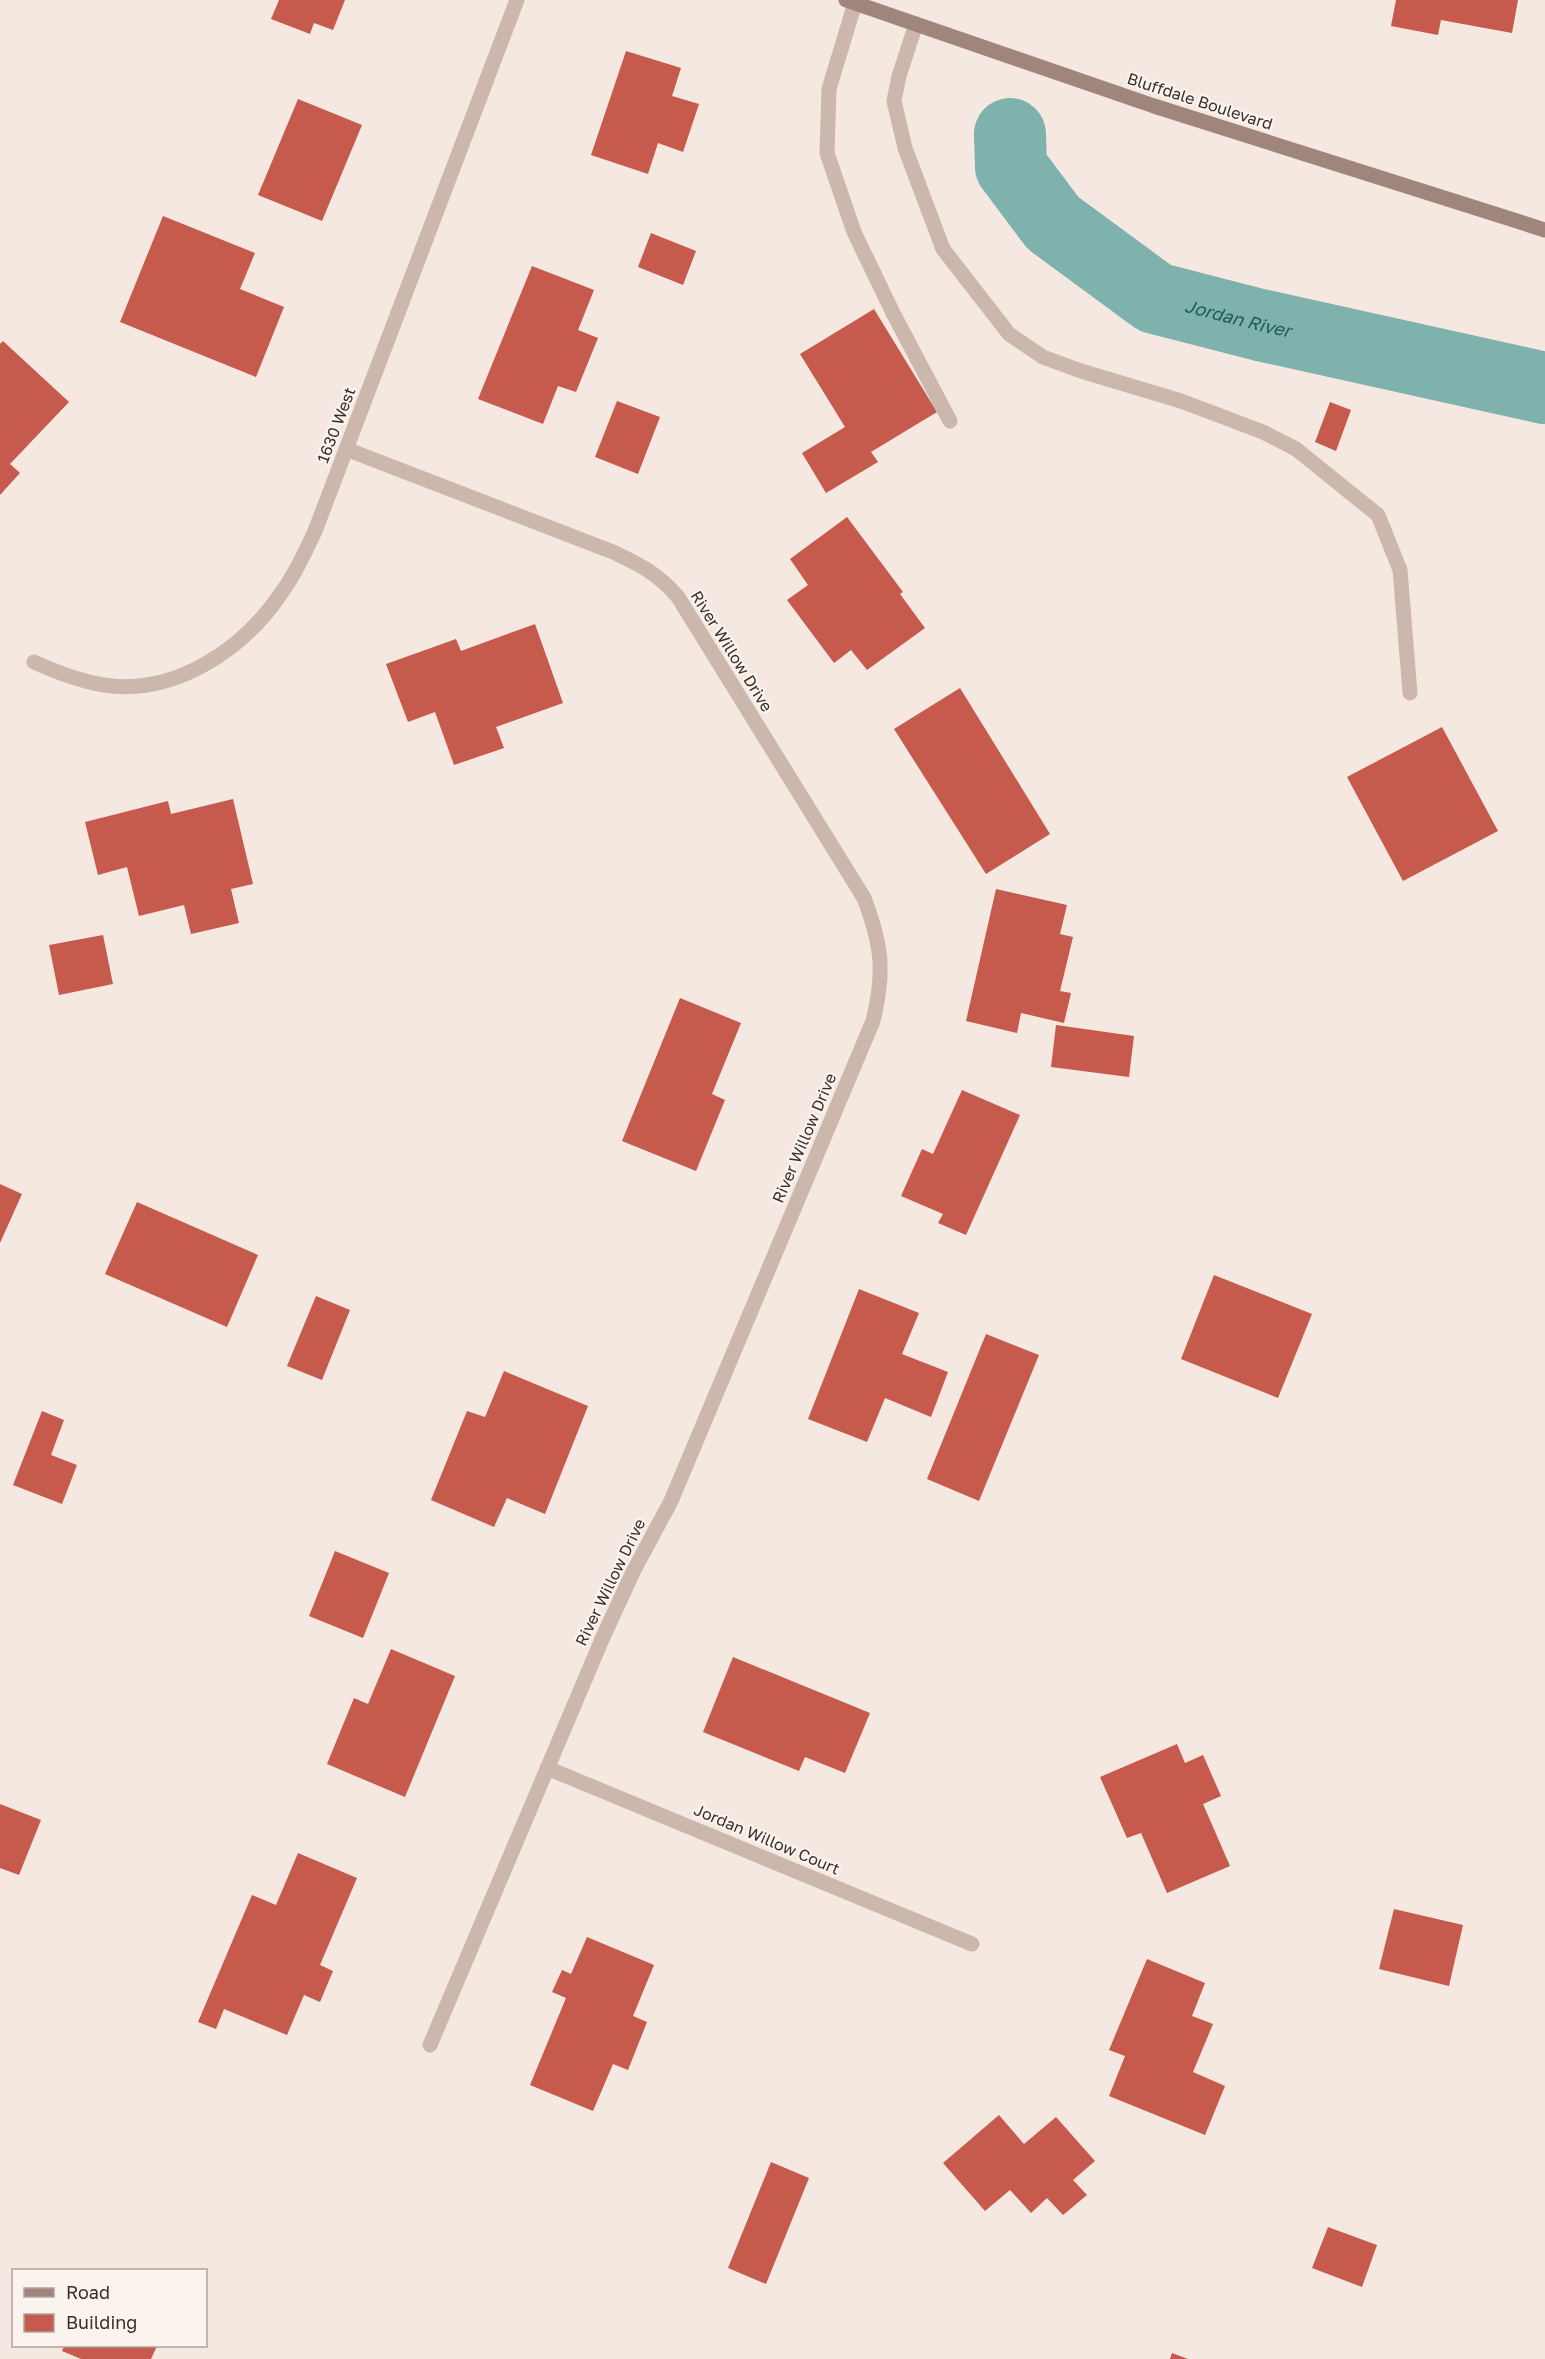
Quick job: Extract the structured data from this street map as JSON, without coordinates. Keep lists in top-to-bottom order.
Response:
{
  "streets": {
    "street": [
      "Bluffdale Boulevard",
      "1630 West",
      "River Willow Drive",
      "Jordan Willow Court"
    ]
  },
  "crossings": [
    ["1630 West", "River Willow Drive"],
    ["River Willow Drive", "Jordan Willow Court"]
  ],
  "water": ["Jordan River"],
  "legend": ["Road", "Building"]
}
